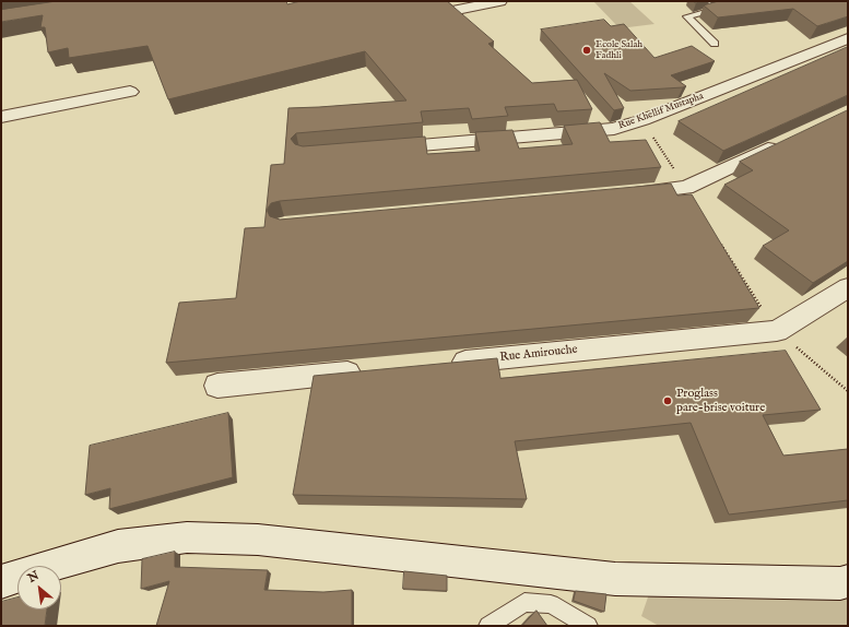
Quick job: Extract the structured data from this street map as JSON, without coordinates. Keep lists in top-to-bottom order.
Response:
{
  "streets": {
    "street": ["Rue Khellif Mustapha", "Rue Amirouche"]
  },
  "places": ["Ecole Salah Fadhli", "Proglass pare-brise voiture"],
  "north": "top left"
}
